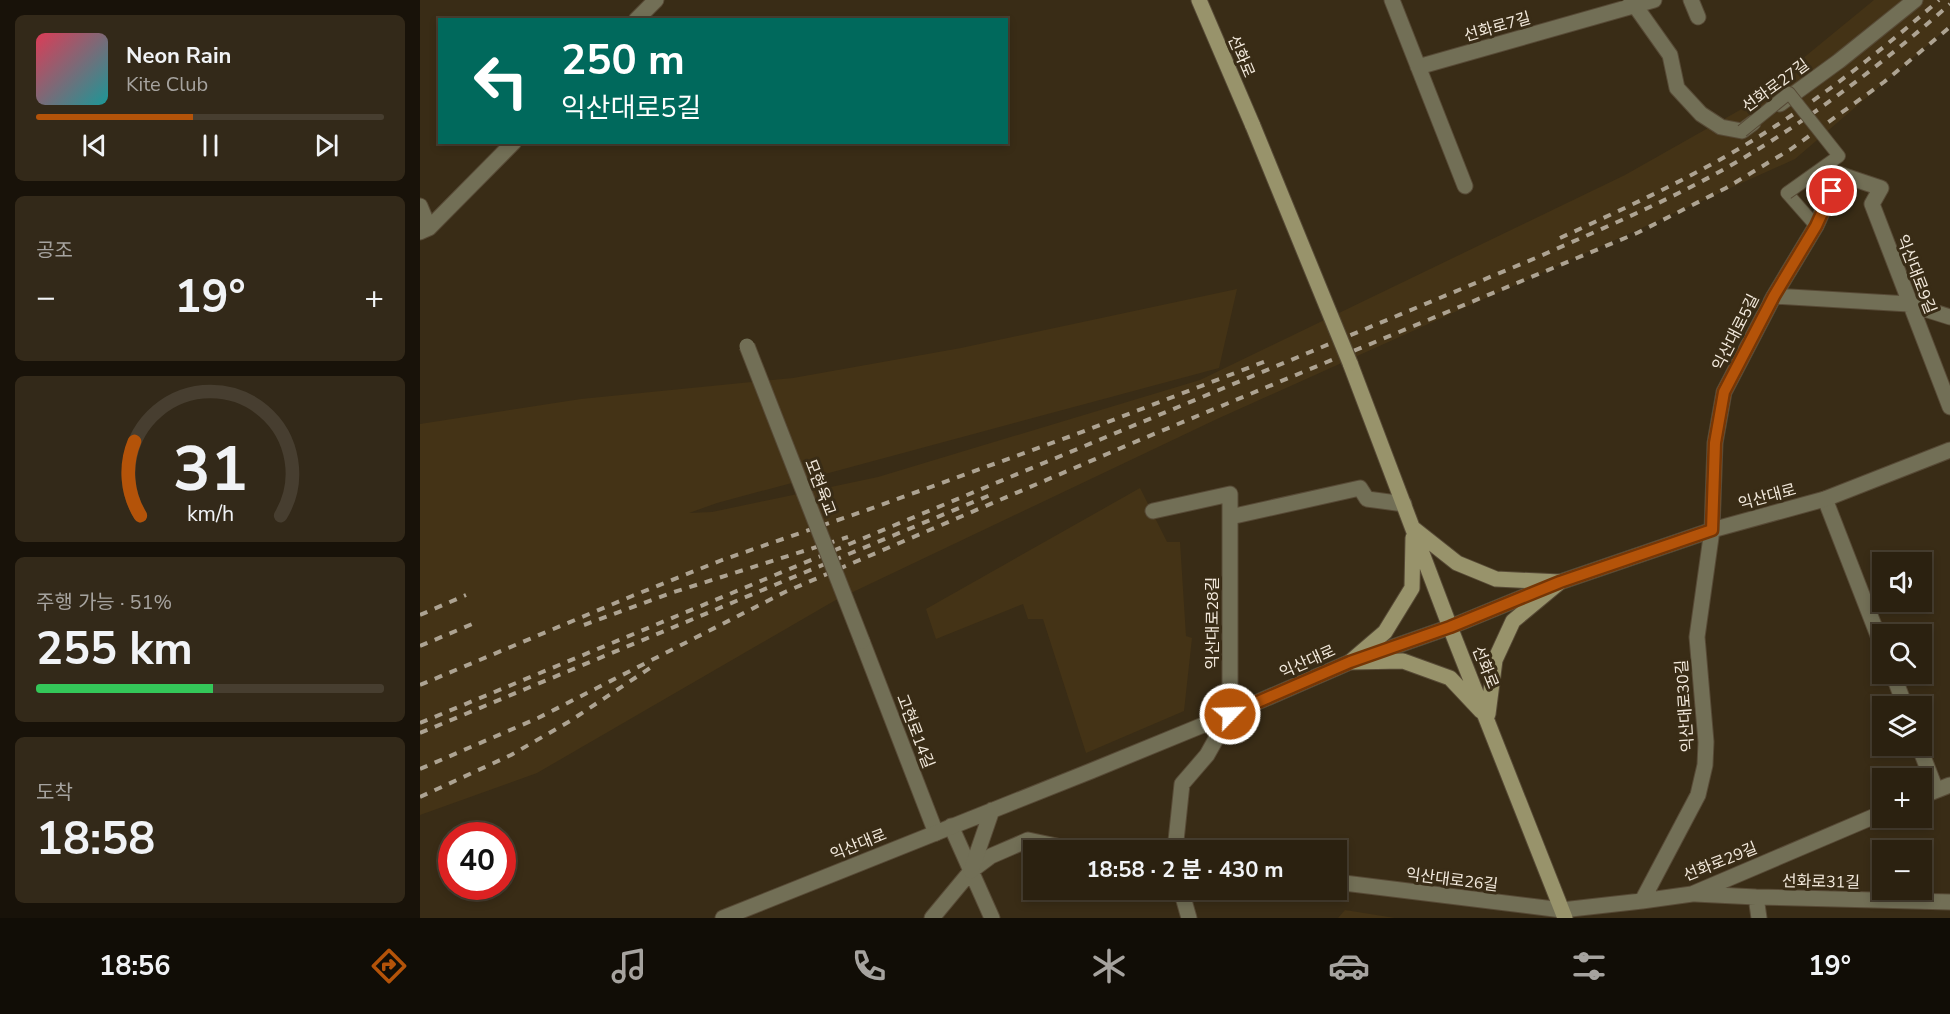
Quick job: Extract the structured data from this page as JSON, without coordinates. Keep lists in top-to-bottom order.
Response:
{
  "streets": {
    "main road": ["선화로"],
    "street": [
      "선화로7길",
      "선화로27길",
      "익산대로9길",
      "익산대로5길",
      "모현육교",
      "익산대로",
      "익산대로28길",
      "익산대로30길",
      "고현로14길",
      "선화로29길",
      "익산대로26길",
      "선화로31길"
    ]
  },
  "crossings": [
    ["선화로7길", "선화로27길"],
    ["선화로", "익산대로"],
    ["선화로", "선화로29길"],
    ["선화로", "익산대로26길"],
    ["익산대로9길", "익산대로5길"],
    ["익산대로5길", "익산대로"],
    ["익산대로5길", "익산대로30길"],
    ["모현육교", "고현로14길"],
    ["익산대로", "익산대로28길"],
    ["익산대로", "익산대로30길"],
    ["익산대로", "고현로14길"],
    ["익산대로30길", "선화로29길"],
    ["선화로29길", "익산대로26길"],
    ["선화로29길", "선화로31길"]
  ],
  "page": {
    "turn": ["250 m", "익산대로5길"],
    "song": ["Neon Rain", "Kite Club"],
    "tile": [
      "공조",
      ["주행 가능 · 51%", "255 km"],
      ["도착", "18:58"]
    ],
    "heat": ["−", "19°", "+"],
    "map_buttons": ["+", "−"],
    "limit": "40",
    "trip": "18:58 · 2 분 · 430 m",
    "tabs": ["18:56", "19°"],
    "gauge": ["31", "km/h"]
  }
}
